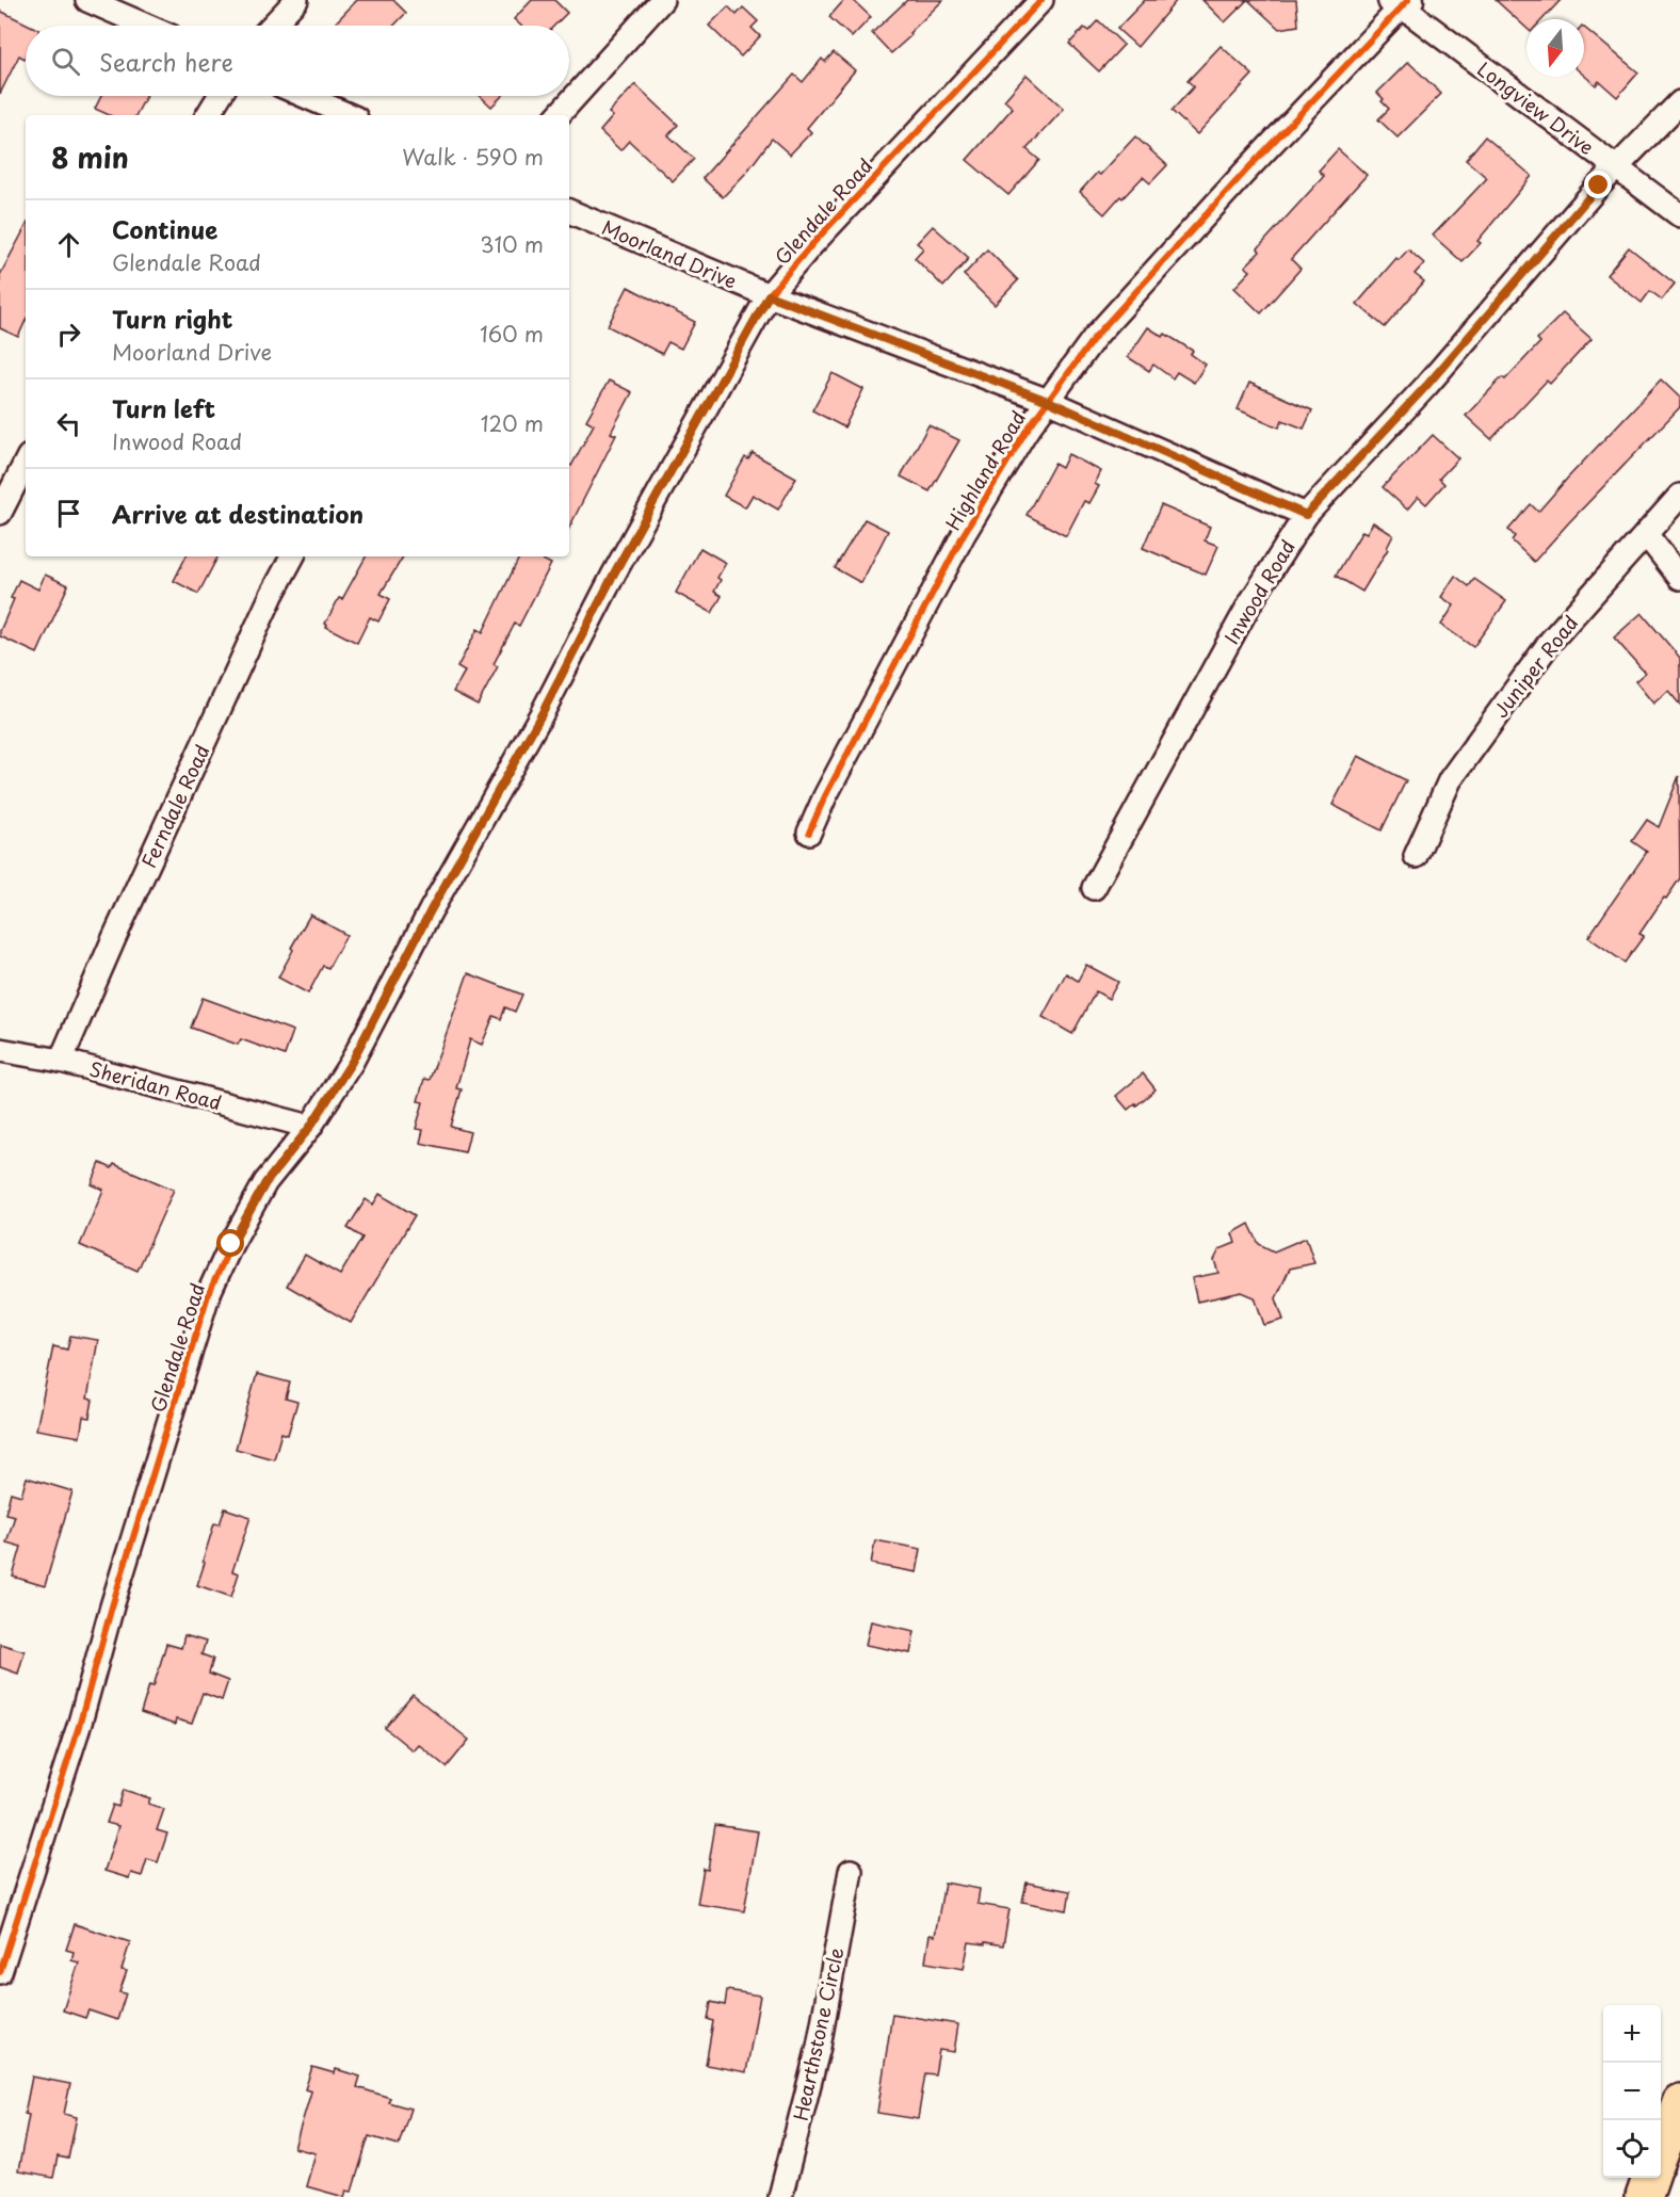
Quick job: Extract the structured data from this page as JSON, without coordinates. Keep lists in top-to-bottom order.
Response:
{
  "streets": {
    "street": [
      "Longview Drive",
      "Glendale Road",
      "Moorland Drive",
      "Highland Road",
      "Inwood Road",
      "Juniper Road",
      "Ferndale Road",
      "Sheridan Road",
      "Hearthstone Circle"
    ]
  },
  "crossings": [
    ["Longview Drive", "Highland Road"],
    ["Longview Drive", "Inwood Road"],
    ["Glendale Road", "Moorland Drive"],
    ["Glendale Road", "Sheridan Road"],
    ["Moorland Drive", "Highland Road"],
    ["Moorland Drive", "Inwood Road"],
    ["Ferndale Road", "Sheridan Road"]
  ],
  "north": "bottom",
  "page": {
    "search": "Search here",
    "heading": ["8 min", "Walk · 590 m"],
    "list": [
      ["Continue", "Glendale Road", "310 m"],
      ["Turn right", "Moorland Drive", "160 m"],
      ["Turn left", "Inwood Road", "120 m"],
      "Arrive at destination"
    ],
    "map_buttons": ["+", "−"]
  }
}
